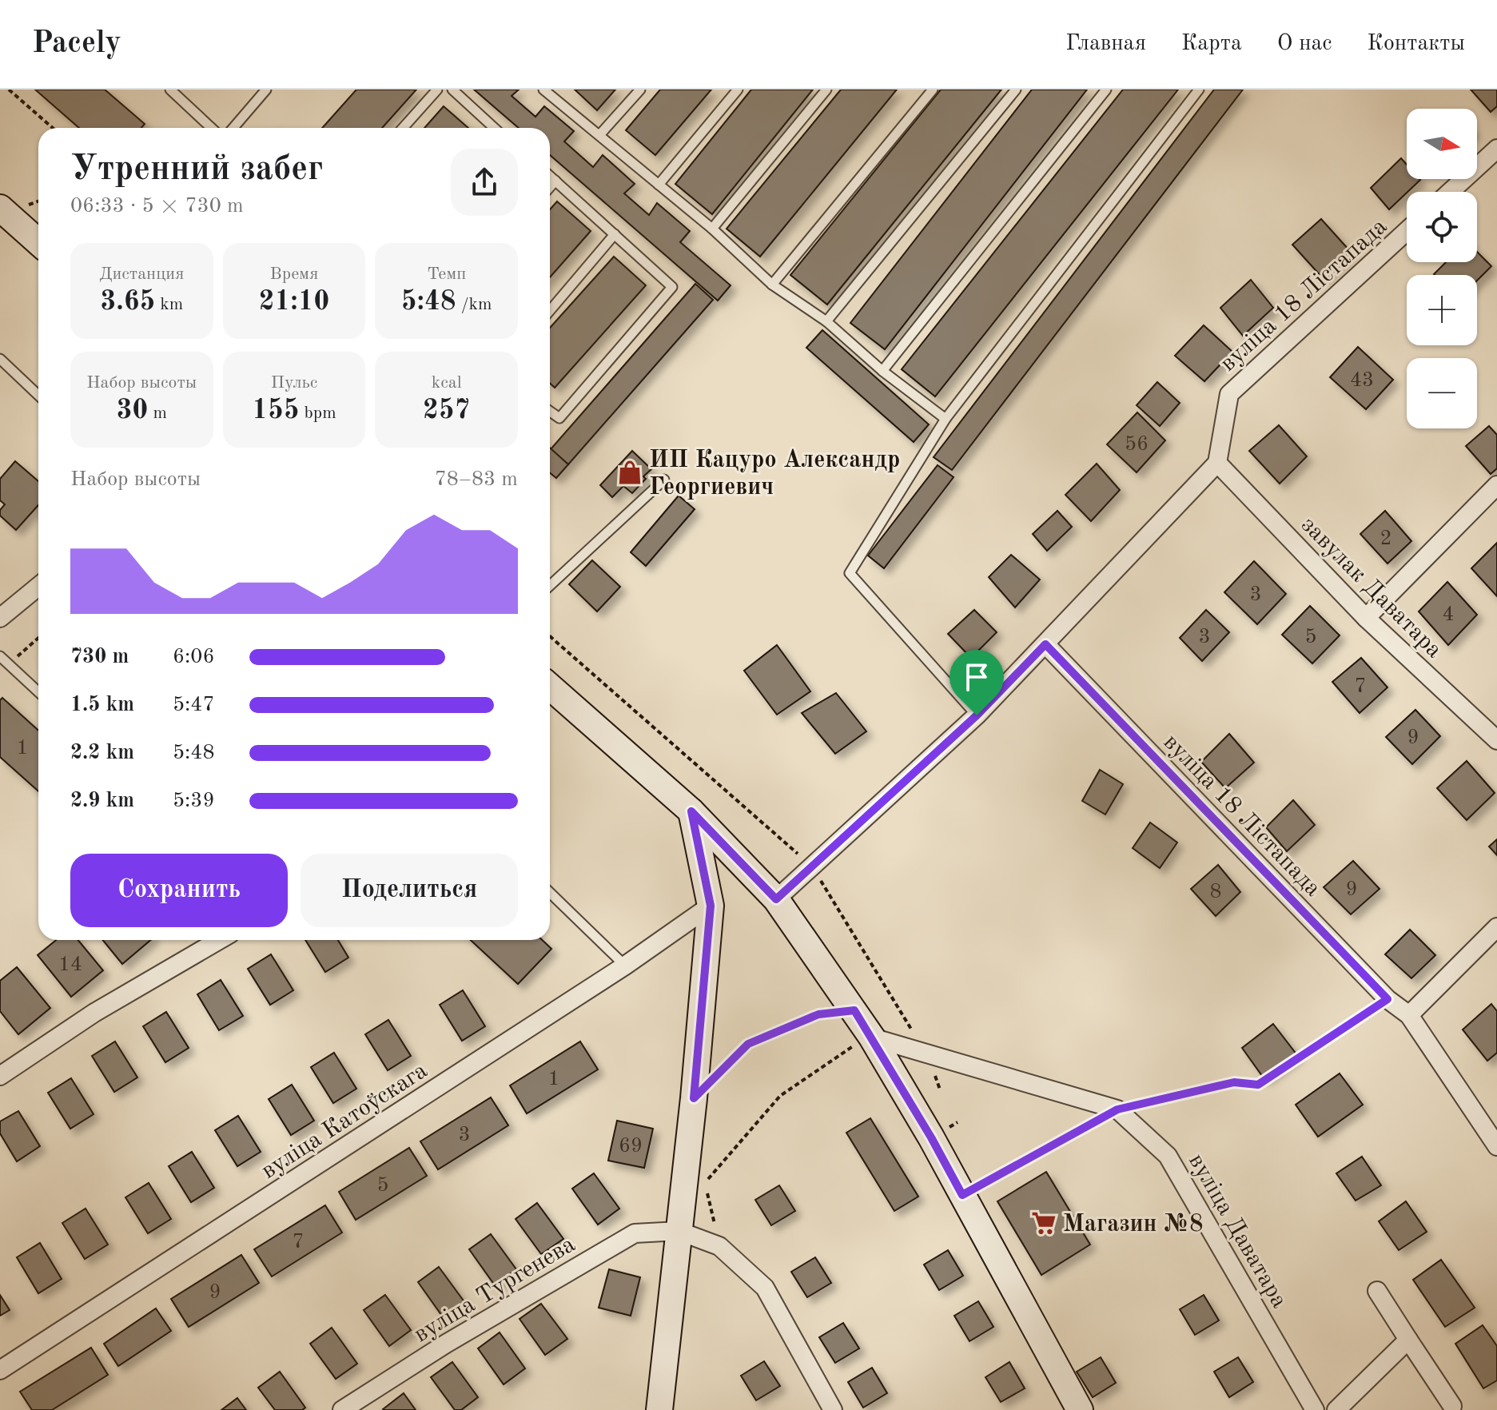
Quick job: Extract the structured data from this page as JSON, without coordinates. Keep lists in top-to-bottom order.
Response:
{
  "streets": {
    "street": [
      "вуліца 18 Лістапада",
      "завулак Даватара",
      "вуліца Катоўскага",
      "вуліца Даватара",
      "вуліца Тургенева"
    ]
  },
  "crossings": [
    ["вуліца 18 Лістапада", "завулак Даватара"]
  ],
  "places": {
    "shop": ["ИП Кацуро Александр Георгиевич"],
    "supermarket": ["Магазин №8"]
  },
  "house_numbers": [
    "43",
    "56",
    "2",
    "3",
    "4",
    "3",
    "5",
    "7",
    "9",
    "1",
    "9",
    "8",
    "14",
    "1",
    "3",
    "69",
    "5",
    "7",
    "9"
  ],
  "north": "right",
  "page": {
    "header": "Pacely",
    "nav": [
      "Главная",
      "Карта",
      "О нас",
      "Контакты"
    ],
    "map_buttons": ["+", "−"],
    "heading": ["Утренний забег", "06:33 · 5 × 730 m"],
    "stats": [
      ["Дистанция", "3.65 km"],
      ["Время", "21:10"],
      ["Темп", "5:48 /km"],
      ["Набор высоты", "30 m"],
      ["Пульс", "155 bpm"],
      ["kcal", "257"]
    ],
    "chart": ["Набор высоты", "78–83 m"],
    "list": [
      {
        "name": "730 m",
        "note": "6:06"
      },
      {
        "name": "1.5 km",
        "note": "5:47"
      },
      {
        "name": "2.2 km",
        "note": "5:48"
      },
      {
        "name": "2.9 km",
        "note": "5:39"
      }
    ],
    "buttons": ["Сохранить", "Поделиться"]
  }
}
